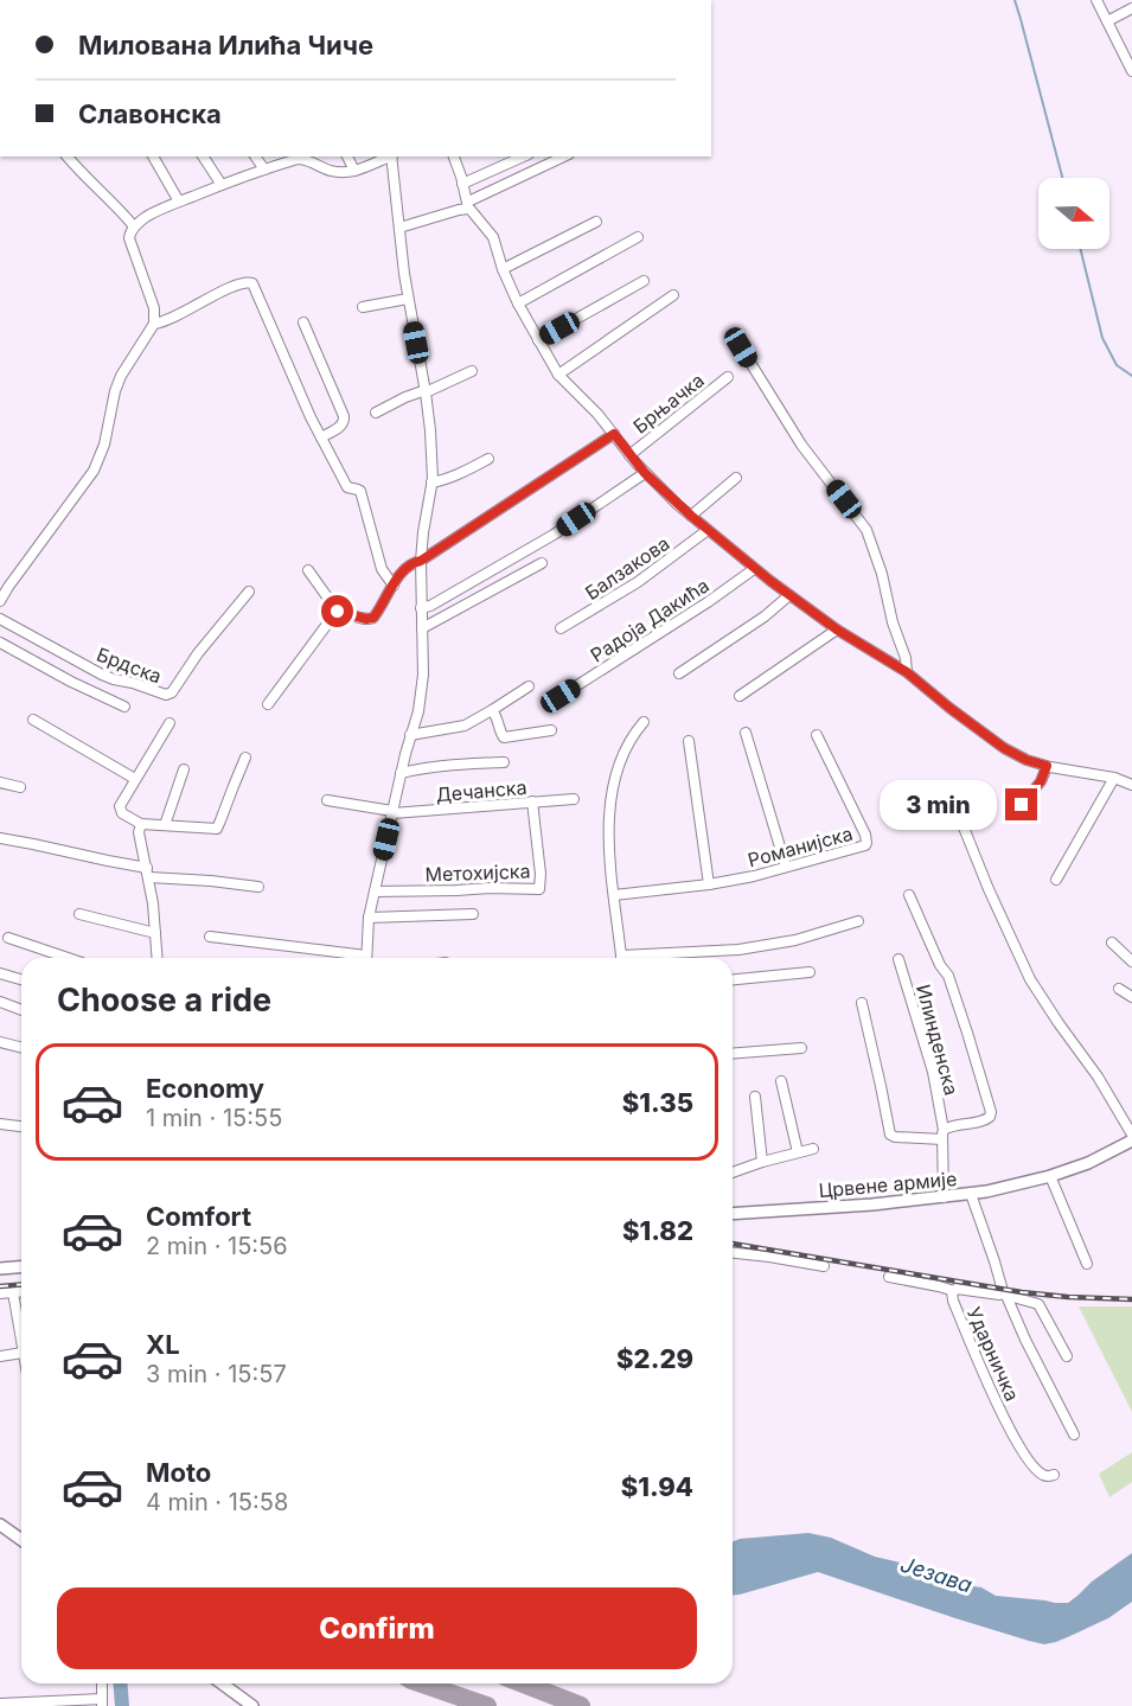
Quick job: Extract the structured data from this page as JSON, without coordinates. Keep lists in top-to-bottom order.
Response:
{
  "streets": {
    "main road": ["Црвене армије"],
    "street": [
      "Брњачка",
      "Балзакова",
      "Радоја Дакића",
      "Брдска",
      "Дечанска",
      "Романијска",
      "Метохијска",
      "Илинденска",
      "Ударничка"
    ]
  },
  "crossings": [
    ["Дечанска", "Метохијска"],
    ["Илинденска", "Црвене армије"],
    ["Црвене армије", "Ударничка"]
  ],
  "water": ["Језава"],
  "north": "right",
  "page": {
    "banner": ["Милована Илића Чиче", "Славонска"],
    "bubble": "3 min",
    "heading": "Choose a ride",
    "list": [
      {
        "name": "Economy",
        "note": "1 min · 15:55",
        "value": "$1.35"
      },
      {
        "name": "Comfort",
        "note": "2 min · 15:56",
        "value": "$1.82"
      },
      {
        "name": "XL",
        "note": "3 min · 15:57",
        "value": "$2.29"
      },
      {
        "name": "Moto",
        "note": "4 min · 15:58",
        "value": "$1.94"
      }
    ],
    "buttons": "Confirm"
  }
}
